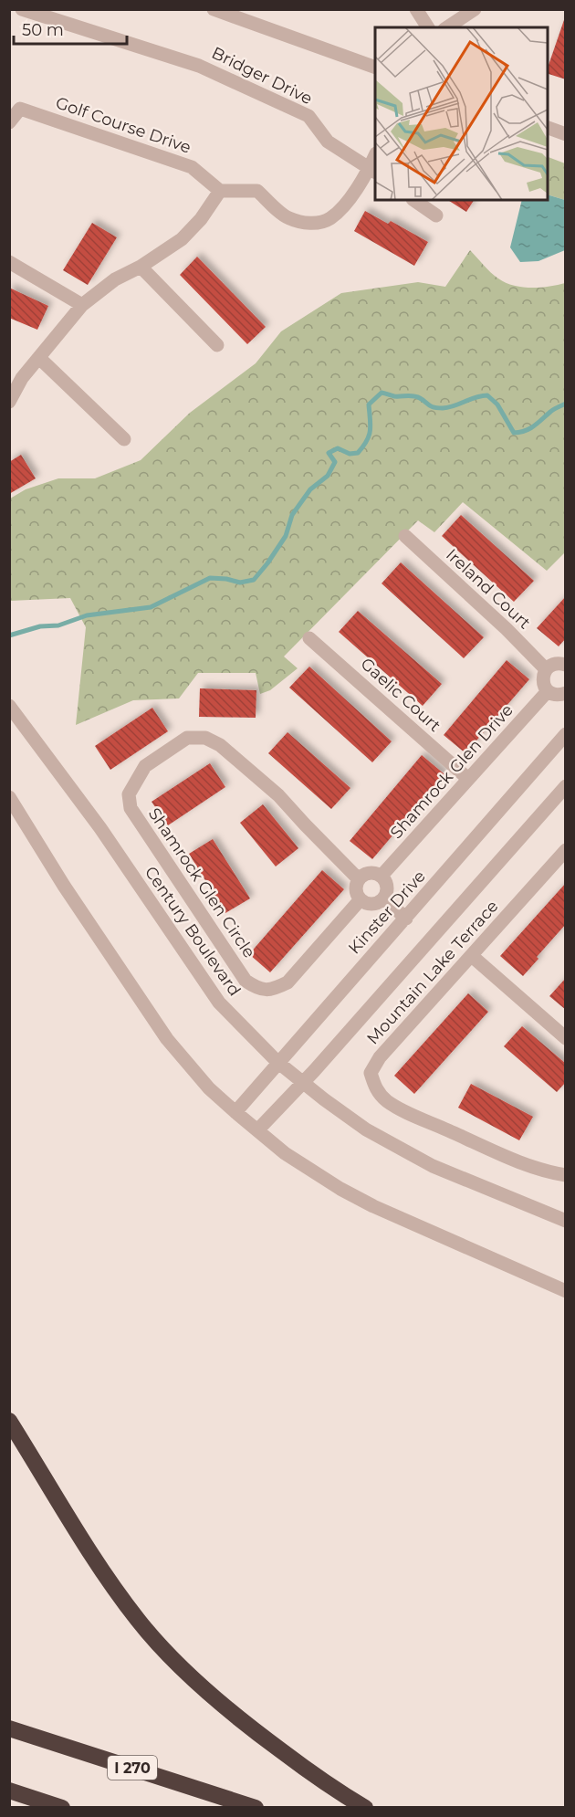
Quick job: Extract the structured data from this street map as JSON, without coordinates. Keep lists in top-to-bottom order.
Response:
{
  "streets": {
    "highway": ["I 270"],
    "street": [
      "Bridger Drive",
      "Golf Course Drive",
      "Ireland Court",
      "Gaelic Court",
      "Shamrock Glen Drive",
      "Shamrock Glen Circle",
      "Kinster Drive",
      "Century Boulevard",
      "Mountain Lake Terrace"
    ]
  },
  "crossings": [
    ["Gaelic Court", "Shamrock Glen Drive"],
    ["Shamrock Glen Drive", "Shamrock Glen Circle"],
    ["Kinster Drive", "Century Boulevard"]
  ],
  "scale_bar": "50 m"
}
